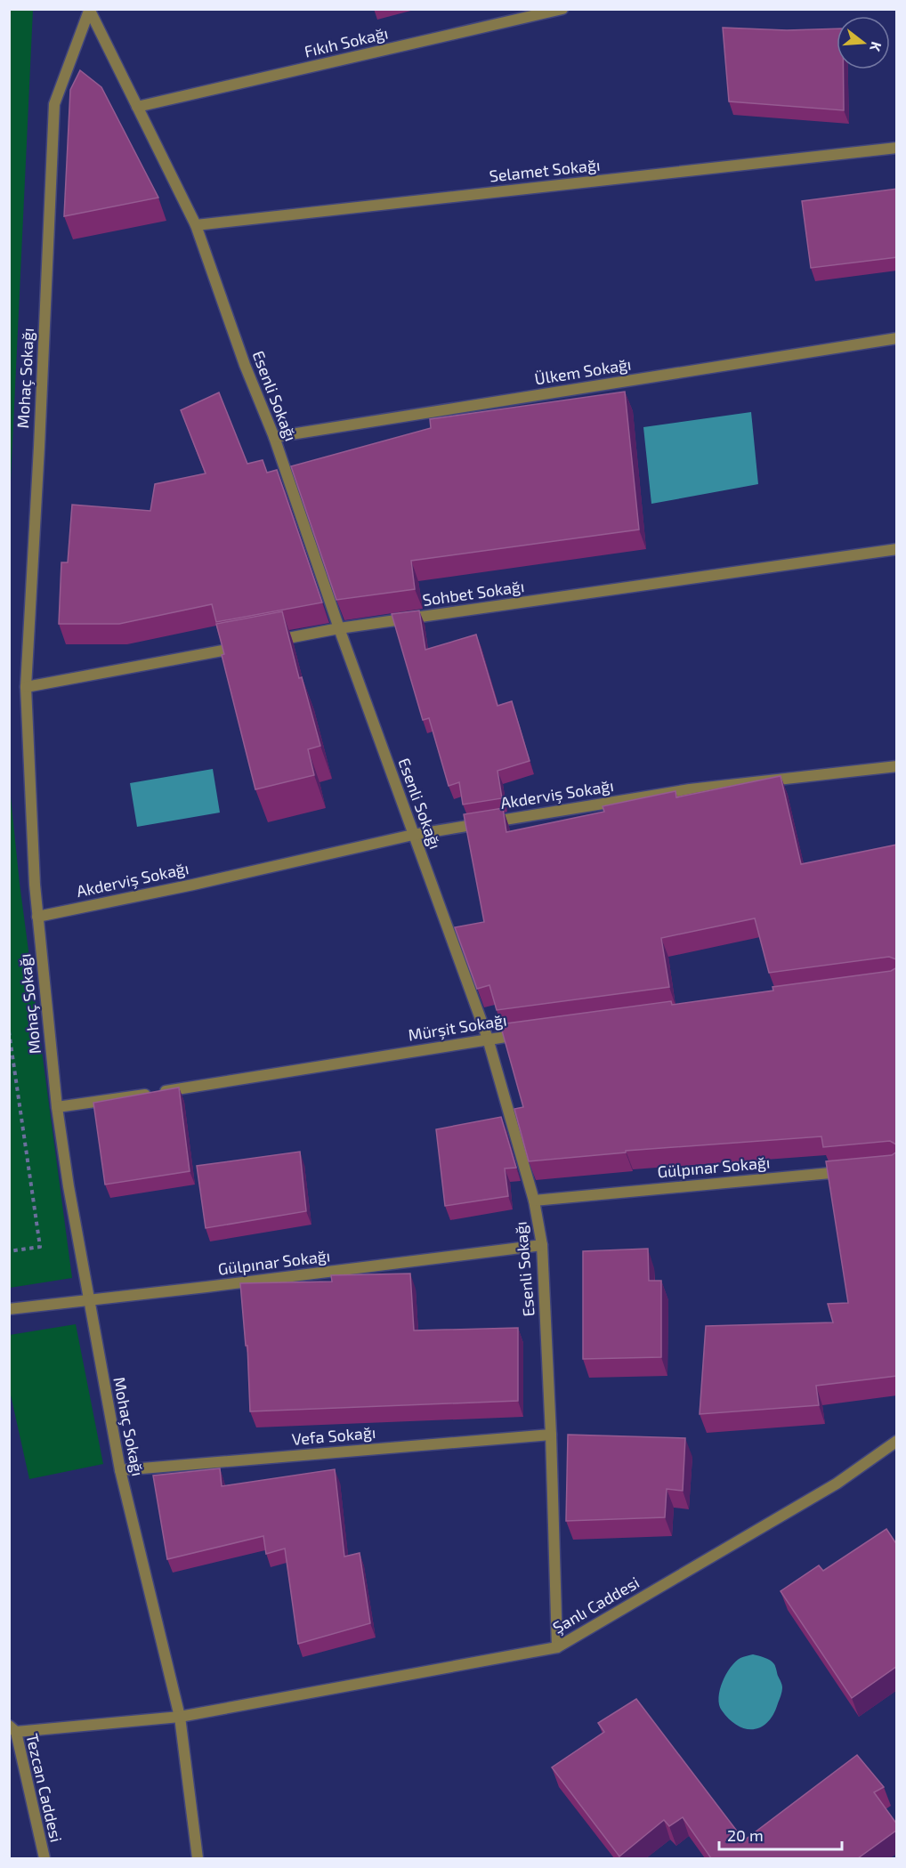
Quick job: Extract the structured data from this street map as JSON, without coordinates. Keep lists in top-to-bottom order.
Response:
{
  "streets": {
    "street": [
      "Fıkıh Sokağı",
      "Selamet Sokağı",
      "Ülkem Sokağı",
      "Mohaç Sokağı",
      "Esenli Sokağı",
      "Sohbet Sokağı",
      "Akderviş Sokağı",
      "Mürşit Sokağı",
      "Gülpınar Sokağı",
      "Vefa Sokağı",
      "Şanlı Caddesi",
      "Tezcan Caddesi"
    ]
  },
  "crossings": [
    ["Fıkıh Sokağı", "Esenli Sokağı"],
    ["Selamet Sokağı", "Esenli Sokağı"],
    ["Ülkem Sokağı", "Esenli Sokağı"],
    ["Mohaç Sokağı", "Esenli Sokağı"],
    ["Mohaç Sokağı", "Akderviş Sokağı"],
    ["Mohaç Sokağı", "Mürşit Sokağı"],
    ["Mohaç Sokağı", "Gülpınar Sokağı"],
    ["Mohaç Sokağı", "Vefa Sokağı"],
    ["Mohaç Sokağı", "Şanlı Caddesi"],
    ["Esenli Sokağı", "Sohbet Sokağı"],
    ["Esenli Sokağı", "Akderviş Sokağı"],
    ["Esenli Sokağı", "Mürşit Sokağı"],
    ["Esenli Sokağı", "Gülpınar Sokağı"],
    ["Esenli Sokağı", "Vefa Sokağı"],
    ["Esenli Sokağı", "Şanlı Caddesi"],
    ["Şanlı Caddesi", "Tezcan Caddesi"]
  ],
  "scale_bar": "20 m",
  "north": "right"
}
